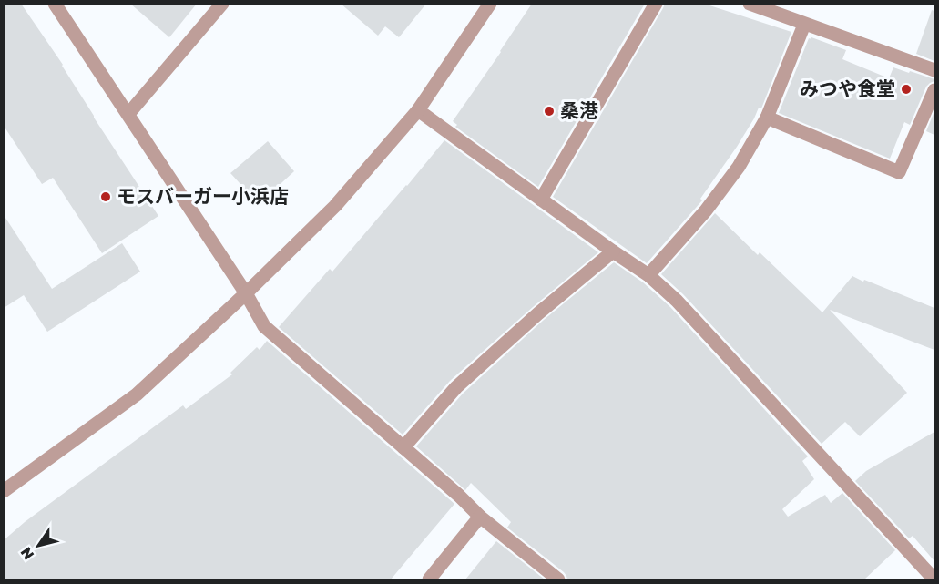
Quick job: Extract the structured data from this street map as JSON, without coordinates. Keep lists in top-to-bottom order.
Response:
{
  "places": ["みつや食堂", "桑港", "モスバーガー小浜店"],
  "north": "bottom left"
}
